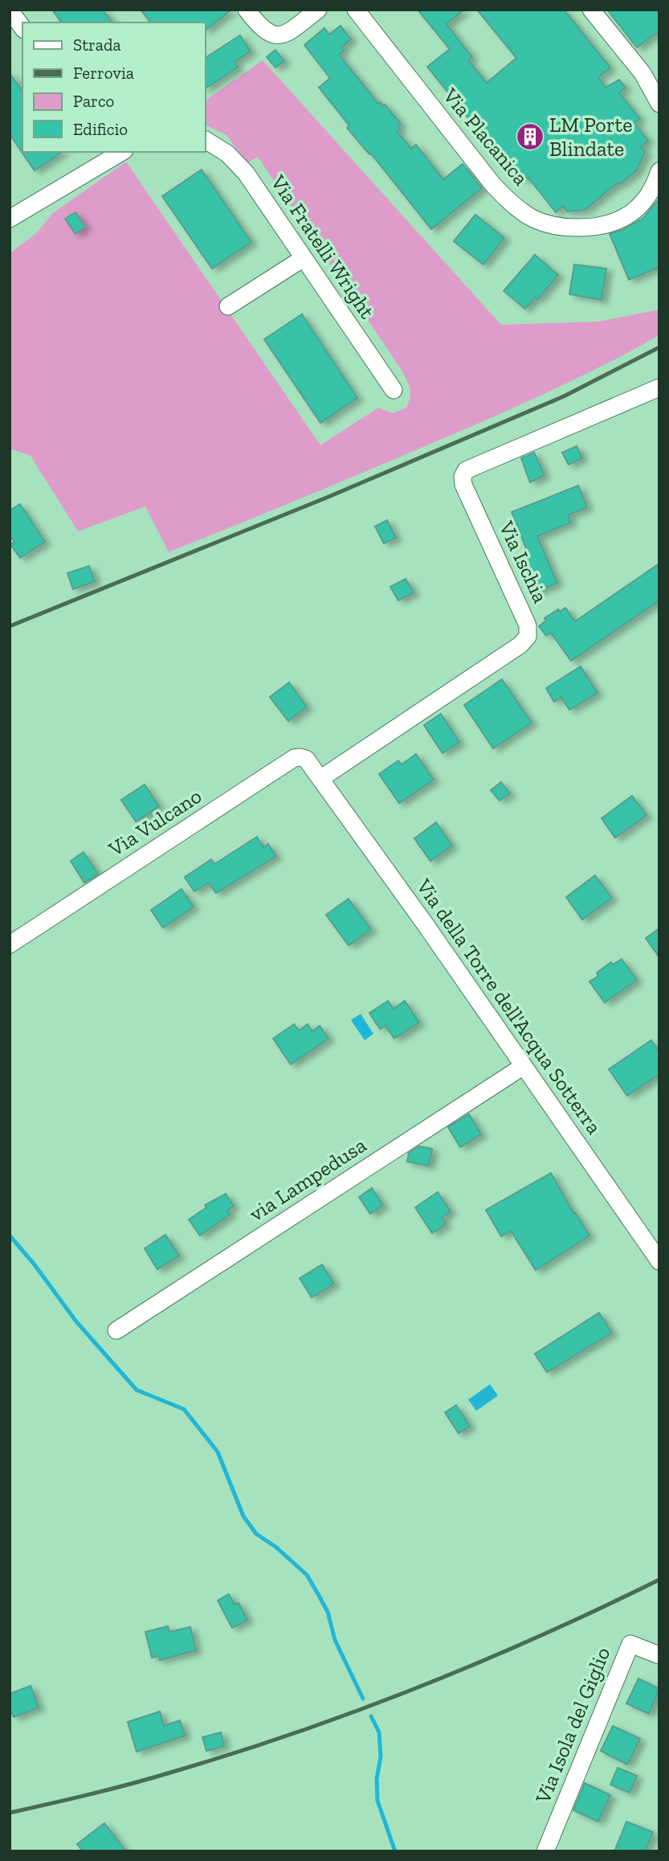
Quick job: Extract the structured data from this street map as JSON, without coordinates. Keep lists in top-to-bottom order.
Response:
{
  "streets": {
    "street": [
      "Via Placanica",
      "Via Fratelli Wright",
      "Via Ischia",
      "Via Vulcano",
      "Via della Torre dell'Acqua Sotterra",
      "via Lampedusa",
      "Via Isola del Giglio"
    ]
  },
  "crossings": [
    ["Via Ischia", "Via Vulcano"],
    ["Via Ischia", "Via della Torre dell'Acqua Sotterra"],
    ["Via Vulcano", "Via della Torre dell'Acqua Sotterra"],
    ["Via della Torre dell'Acqua Sotterra", "via Lampedusa"]
  ],
  "places": {
    "building": ["LM Porte Blindate"]
  },
  "legend": [
    "Strada",
    "Ferrovia",
    "Parco",
    "Edificio"
  ]
}
